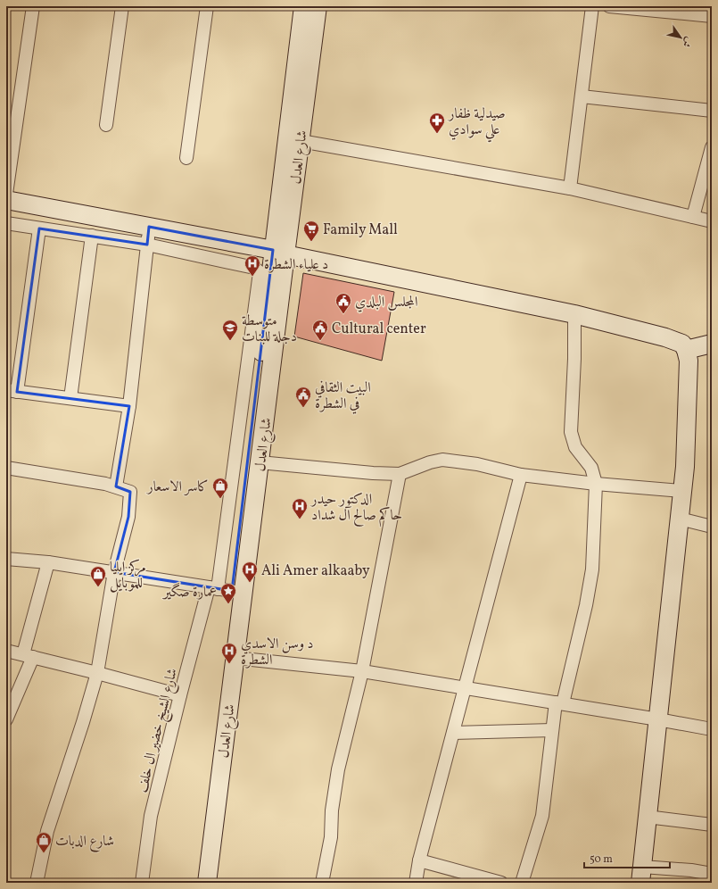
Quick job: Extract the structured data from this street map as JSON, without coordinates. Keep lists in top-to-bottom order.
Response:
{
  "streets": {
    "street": ["شارع العدل", "شارع الشيخ خضير ال خلف"]
  },
  "crossings": [
    ["شارع العدل", "شارع الشيخ خضير ال خلف"]
  ],
  "places": {
    "pharmacy": ["صيدلية ظفار علي سوادي"],
    "supermarket": ["Family Mall"],
    "hospital": [
      "د علياء الشطرة",
      "الدكتور حيدر حاكم صالح آل شداد",
      "Ali Amer alkaaby",
      "د وسن الاسدي الشطرة"
    ],
    "public building": ["المجلس البلدي", "Cultural center", "البيت الثقافي في الشطرة"],
    "school or university": ["متوسطة دجلة للبنات"],
    "shop": ["كاسر الاسعار", "مركز ايليا للموبايل", "شارع الدبات"],
    "place": ["عمارة صگير"]
  },
  "scale_bar": "50 m",
  "north": "bottom right"
}
